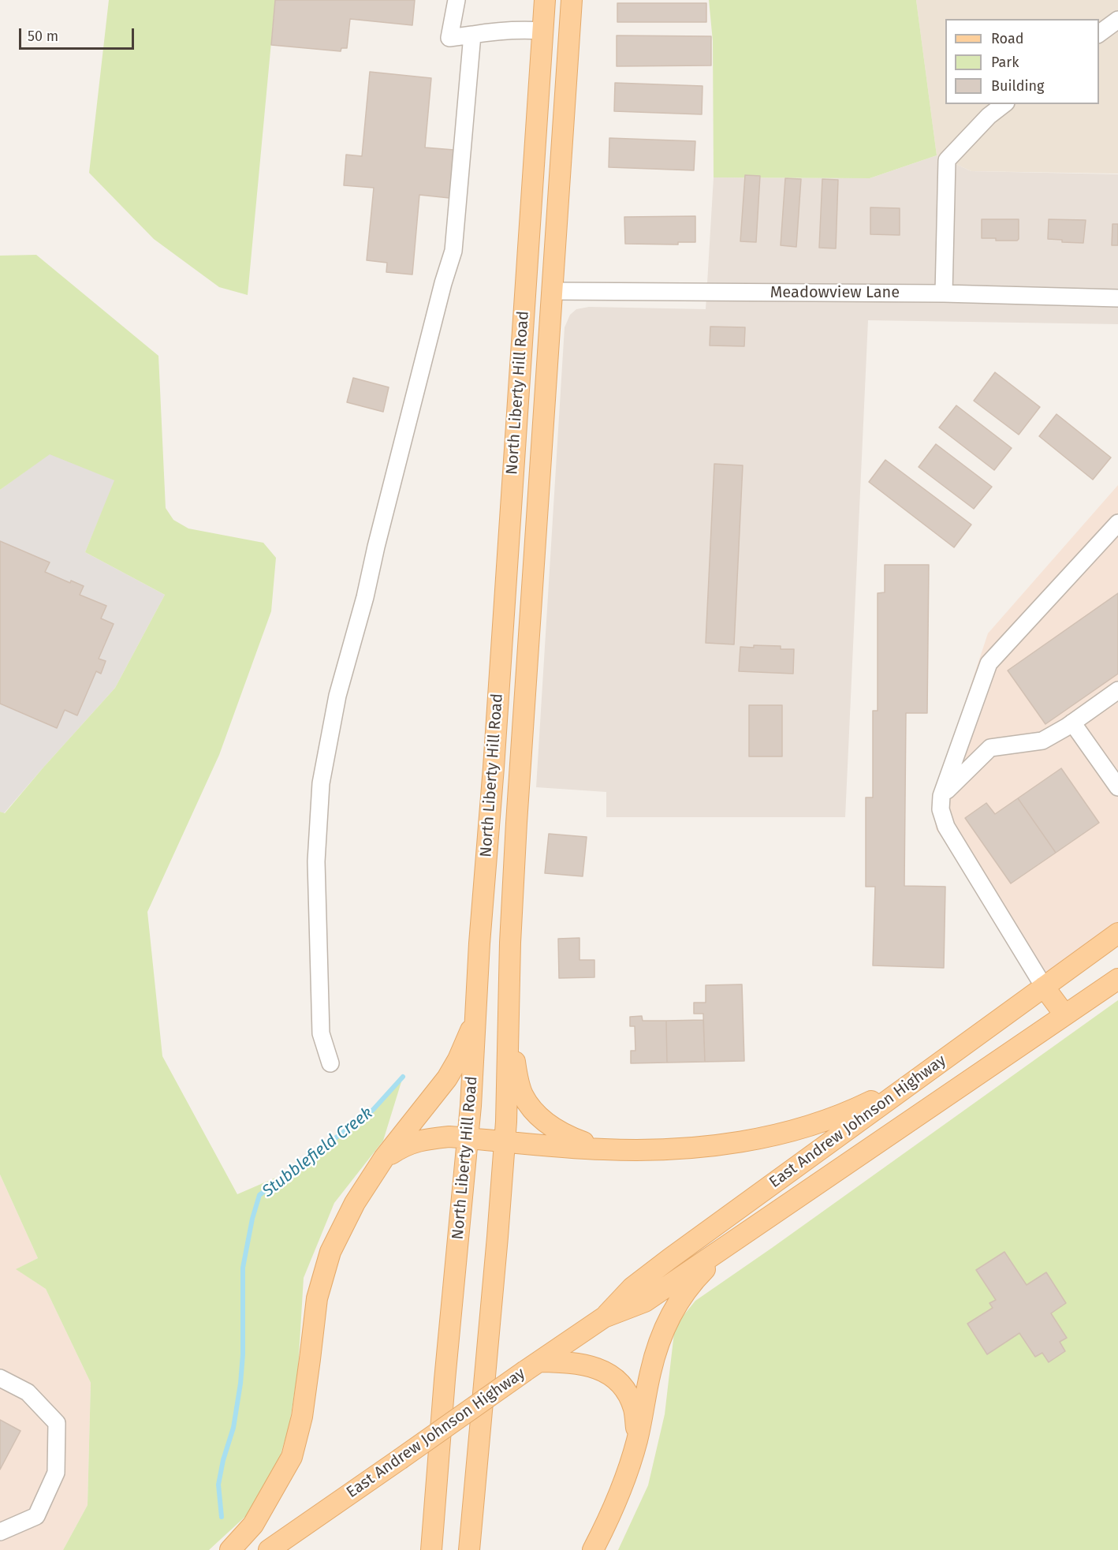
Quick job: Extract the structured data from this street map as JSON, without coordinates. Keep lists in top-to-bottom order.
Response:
{
  "streets": {
    "main road": ["North Liberty Hill Road", "East Andrew Johnson Highway"],
    "street": ["Meadowview Lane"]
  },
  "crossings": [
    ["Meadowview Lane", "North Liberty Hill Road"]
  ],
  "water": ["Stubblefield Creek"],
  "legend": ["Road", "Park", "Building"],
  "scale_bar": "50 m"
}
